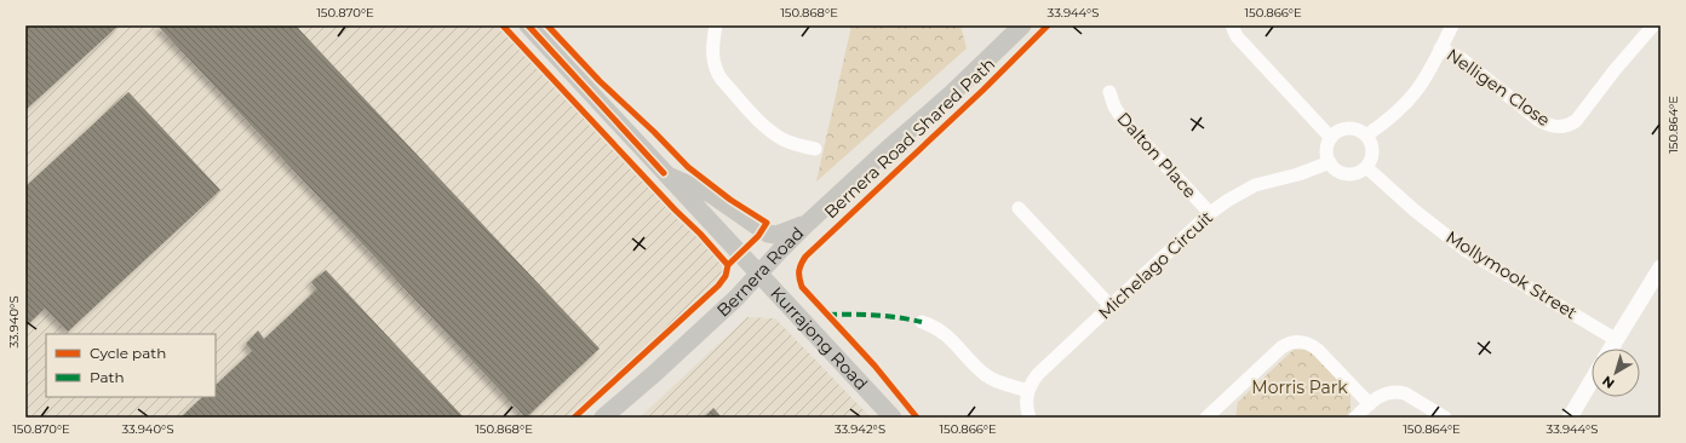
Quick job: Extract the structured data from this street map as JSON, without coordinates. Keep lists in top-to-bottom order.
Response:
{
  "streets": {
    "main road": ["Bernera Road", "Kurrajong Road"],
    "street": [
      "Nelligen Close",
      "Dalton Place",
      "Michelago Circuit",
      "Mollymook Street"
    ],
    "cycle path": ["Bernera Road Shared Path"]
  },
  "crossings": [
    ["Dalton Place", "Michelago Circuit"],
    ["Michelago Circuit", "Mollymook Street"],
    ["Bernera Road", "Kurrajong Road"]
  ],
  "parks": ["Morris Park"],
  "legend": ["Cycle path", "Path"],
  "north": "bottom left",
  "coordinates": [
    "150.870°E",
    "150.868°E",
    "33.944°S",
    "150.866°E",
    "150.864°E",
    "33.940°S",
    "33.942°S"
  ]
}
